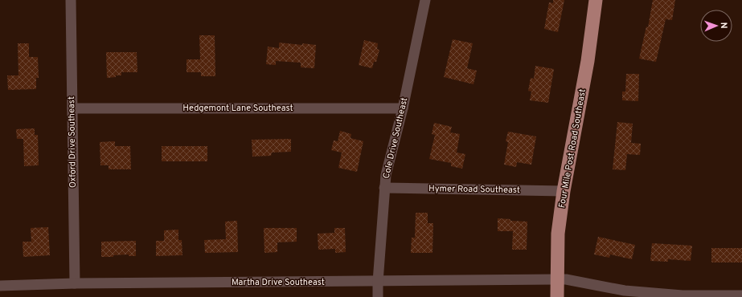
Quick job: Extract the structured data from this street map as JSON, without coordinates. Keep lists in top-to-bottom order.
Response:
{
  "streets": {
    "main road": ["Four Mile Post Road Southeast"],
    "street": [
      "Hedgemont Lane Southeast",
      "Cole Drive Southeast",
      "Oxford Drive Southeast",
      "Hymer Road Southeast",
      "Martha Drive Southeast"
    ]
  },
  "crossings": [
    ["Hedgemont Lane Southeast", "Cole Drive Southeast"],
    ["Hedgemont Lane Southeast", "Oxford Drive Southeast"],
    ["Cole Drive Southeast", "Hymer Road Southeast"],
    ["Cole Drive Southeast", "Martha Drive Southeast"],
    ["Oxford Drive Southeast", "Martha Drive Southeast"],
    ["Four Mile Post Road Southeast", "Hymer Road Southeast"],
    ["Four Mile Post Road Southeast", "Martha Drive Southeast"]
  ],
  "north": "right"
}
